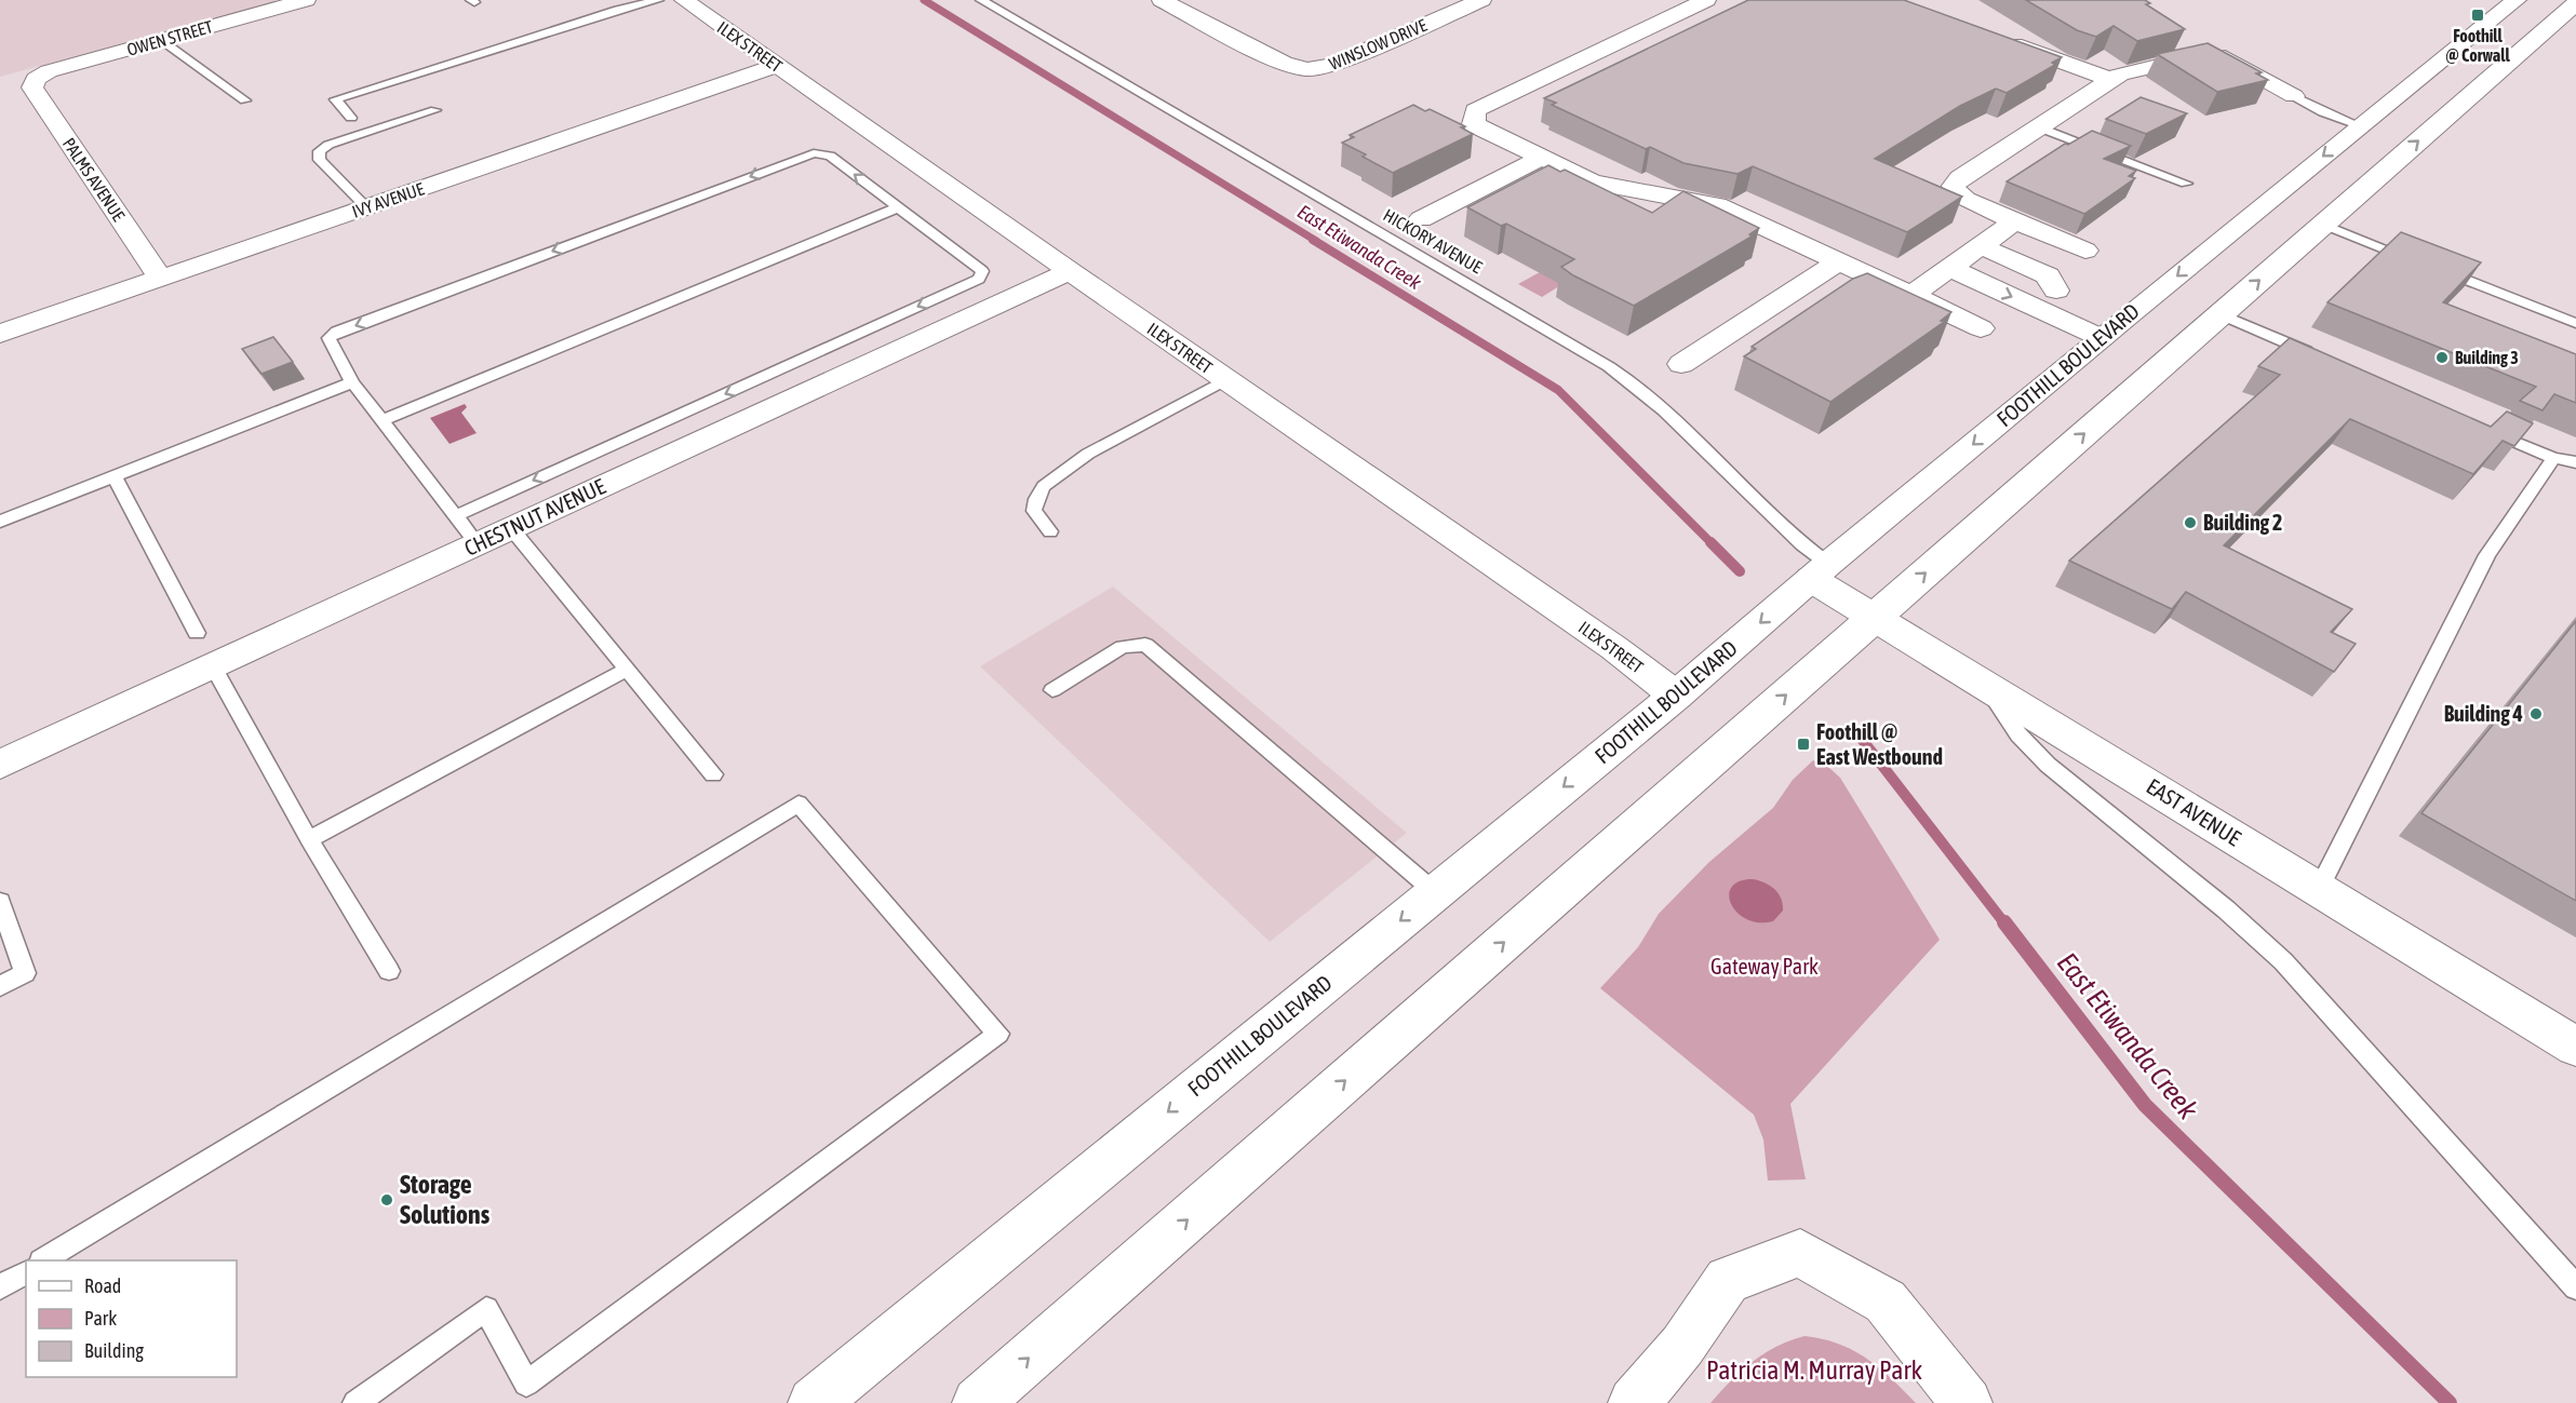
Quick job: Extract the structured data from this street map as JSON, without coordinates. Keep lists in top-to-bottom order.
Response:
{
  "streets": {
    "street": [
      "OWEN STREET",
      "WINSLOW DRIVE",
      "ILEX STREET",
      "PALMS AVENUE",
      "IVY AVENUE",
      "FOOTHILL BOULEVARD",
      "CHESTNUT AVENUE",
      "EAST AVENUE"
    ],
    "lane": ["HICKORY AVENUE"]
  },
  "crossings": [
    ["OWEN STREET", "PALMS AVENUE"],
    ["ILEX STREET", "IVY AVENUE"],
    ["ILEX STREET", "FOOTHILL BOULEVARD"],
    ["ILEX STREET", "CHESTNUT AVENUE"],
    ["PALMS AVENUE", "IVY AVENUE"],
    ["HICKORY AVENUE", "FOOTHILL BOULEVARD"],
    ["HICKORY AVENUE", "EAST AVENUE"],
    ["FOOTHILL BOULEVARD", "EAST AVENUE"]
  ],
  "water": ["East Etiwanda Creek"],
  "parks": ["Gateway Park", "Patricia M. Murray Park"],
  "places": {
    "transit": ["Foothill @ Corwall", "Foothill @ East Westbound"],
    "other": [
      "Building 3",
      "Building 2",
      "Building 4",
      "Storage Solutions"
    ]
  },
  "legend": ["Road", "Park", "Building"]
}
